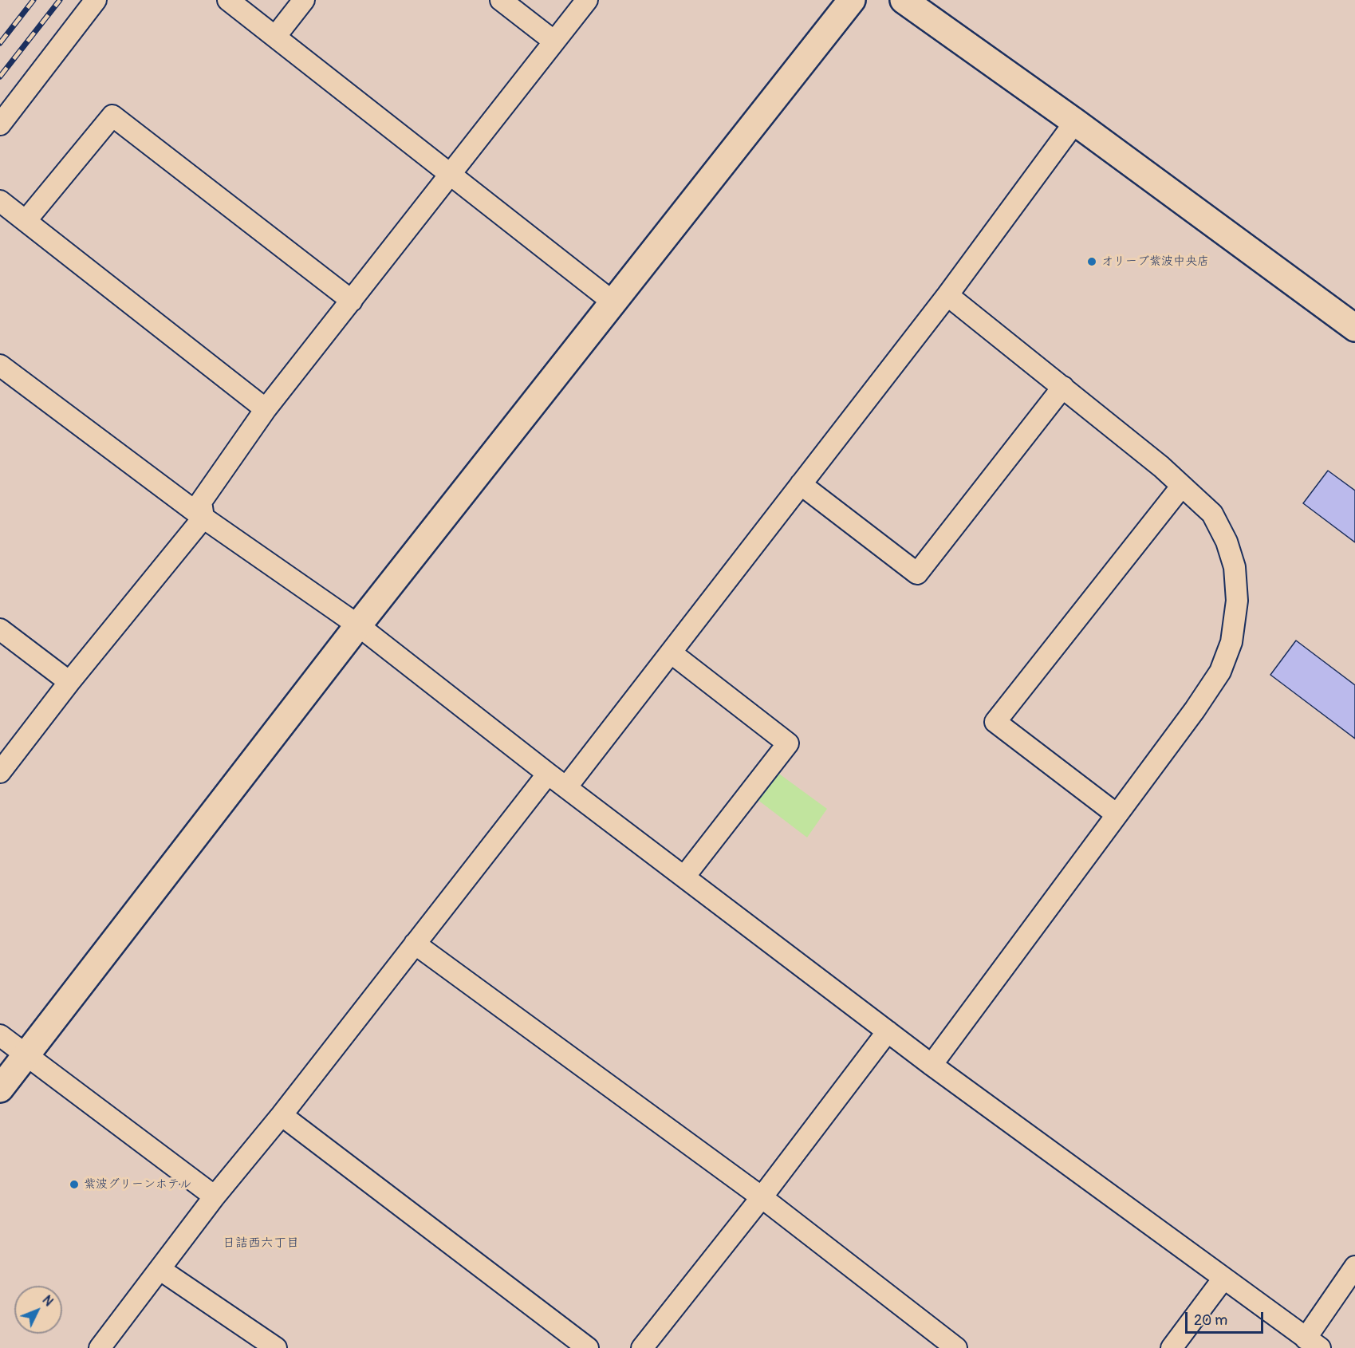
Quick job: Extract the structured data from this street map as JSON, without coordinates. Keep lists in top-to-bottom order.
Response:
{
  "districts": ["日詰西六丁目"],
  "places": ["オリーブ紫波中央店", "紫波グリーンホテル"],
  "scale_bar": "20 m",
  "north": "top right"
}
